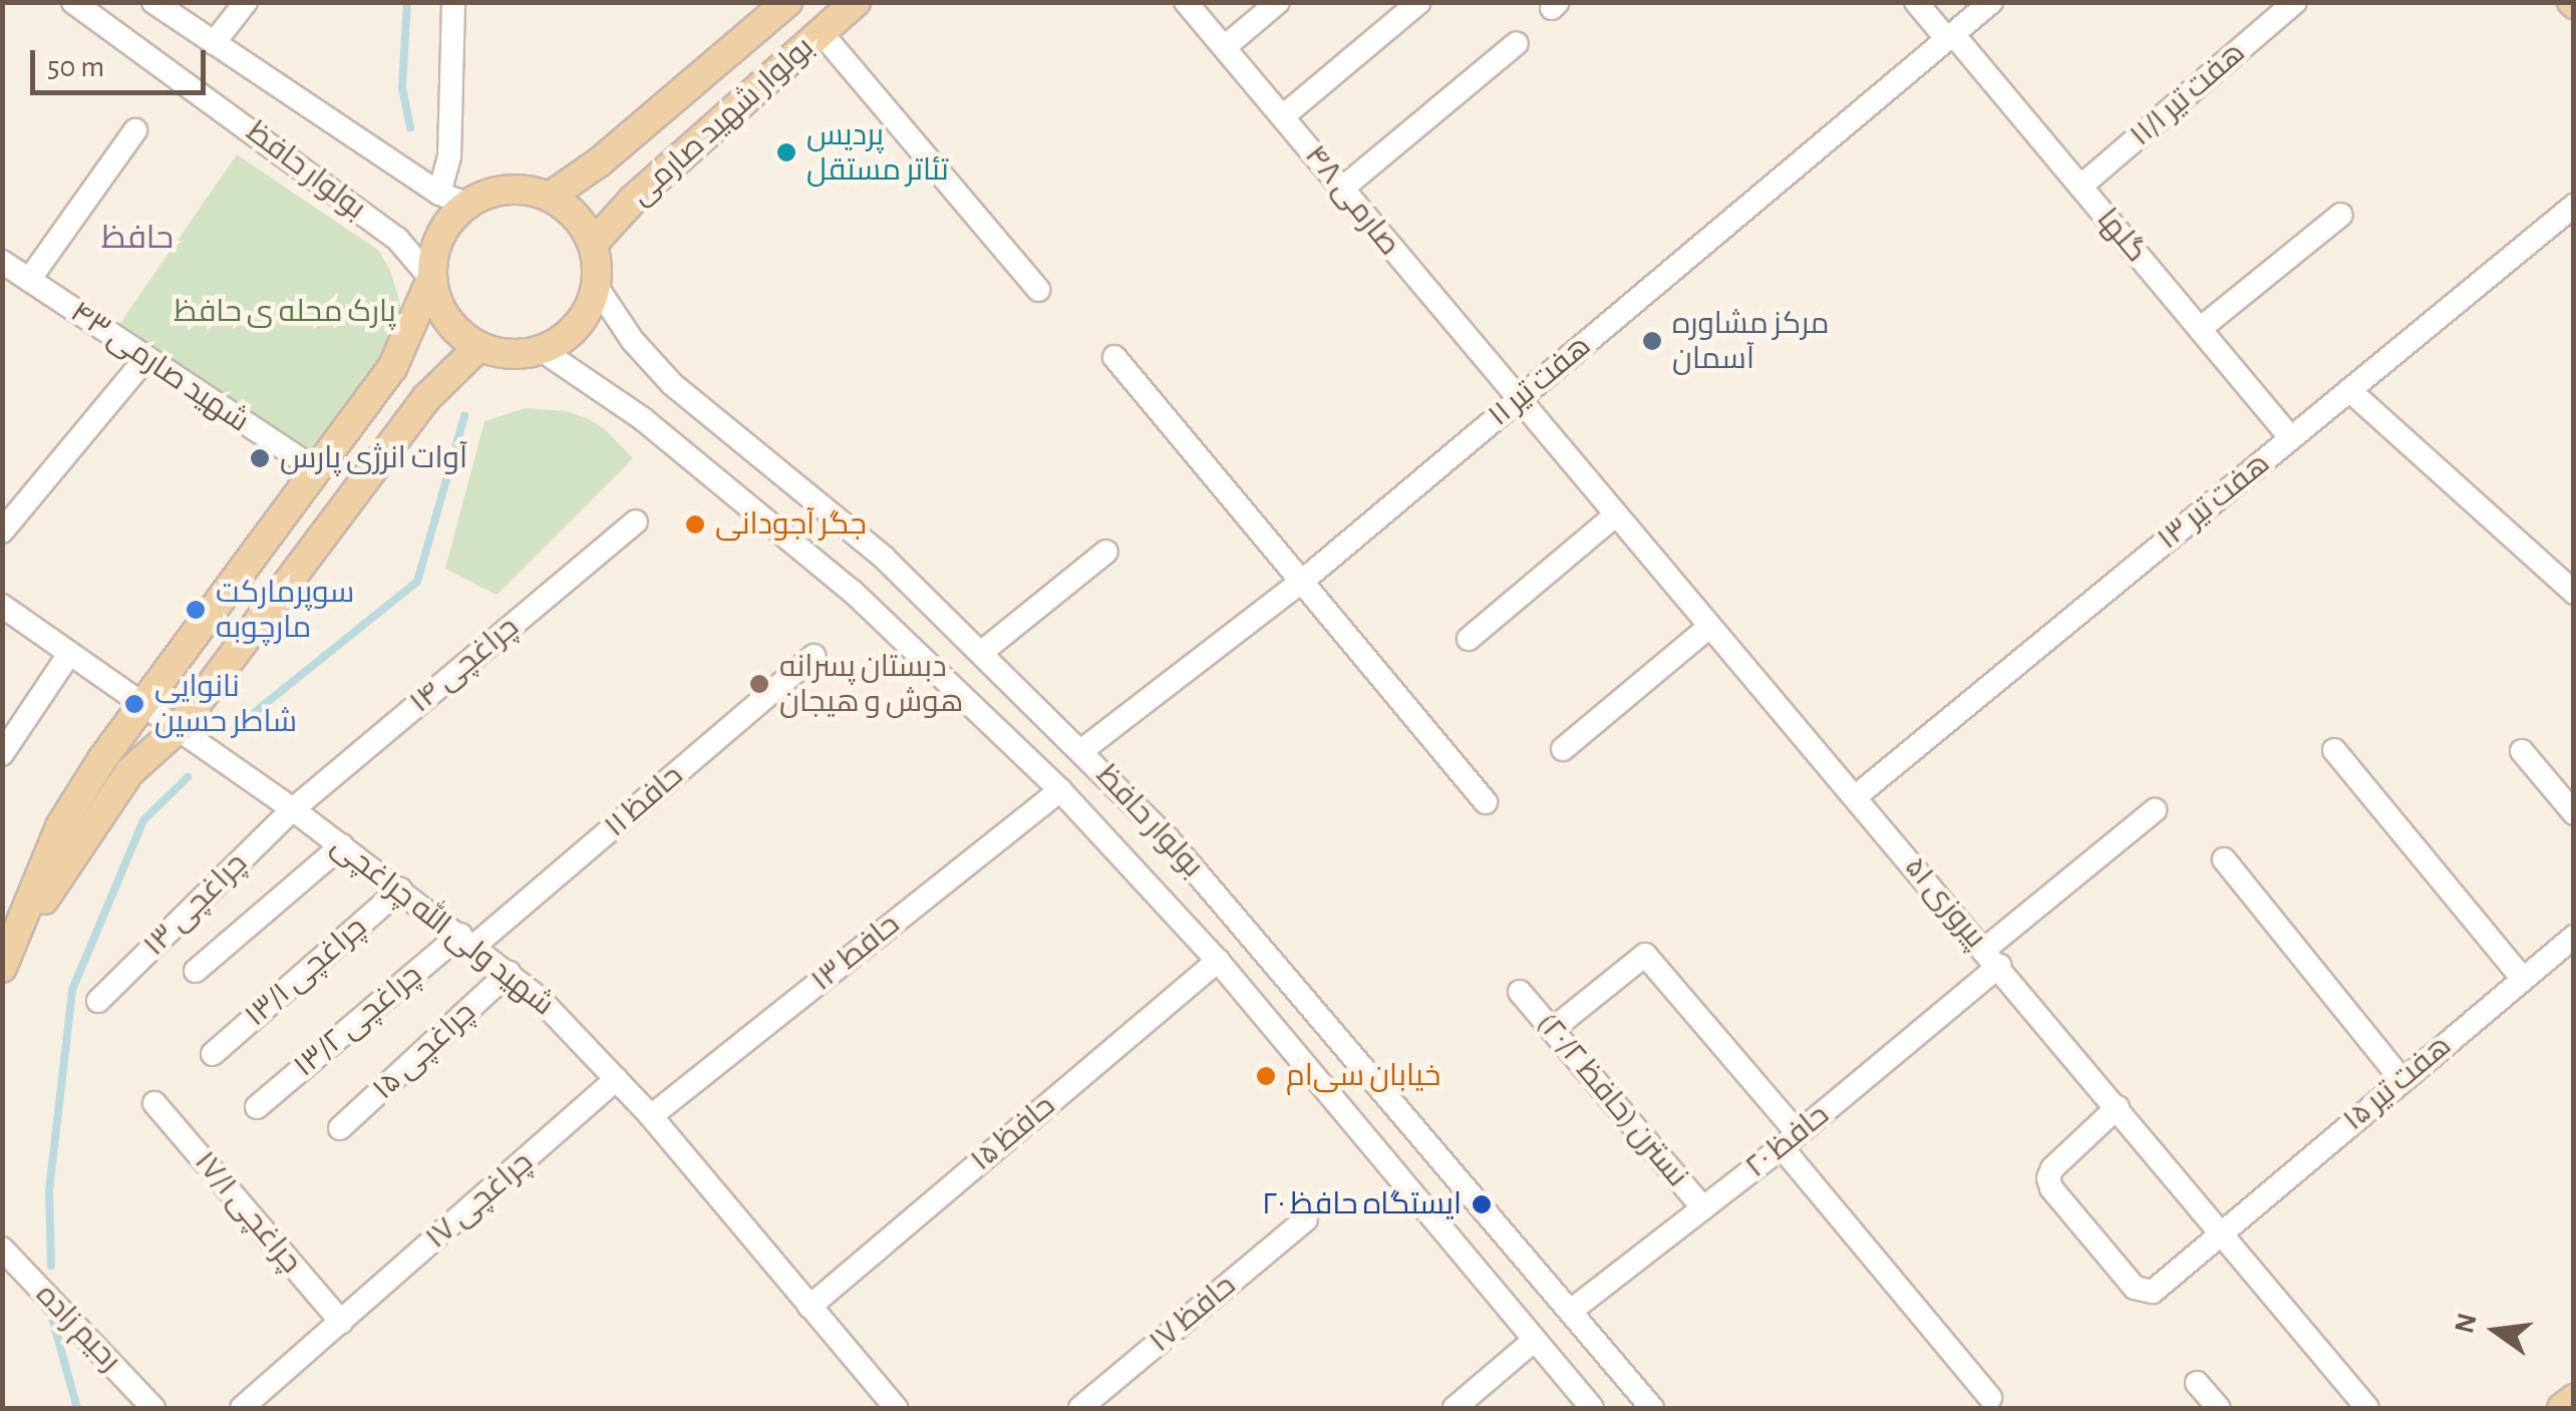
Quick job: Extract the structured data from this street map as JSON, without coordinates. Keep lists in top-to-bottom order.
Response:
{
  "streets": {
    "main road": ["بولوار شهید صارمی"],
    "street": [
      "هفت تیر ۱۱/۱",
      "بولوار حافظ",
      "صارمی ۴۸",
      "گلها",
      "شهید صارمی ۴۳",
      "هفت تیر ۱۱",
      "هفت تیر ۱۳",
      "چراغچی ۱۴",
      "حافظ ۱۱",
      "پیروزی ۵۱",
      "چراغچی ۱۳",
      "شهید ولی الله چراغچی",
      "حافط ۱۳",
      "چراغچی ۱۳/۱",
      "چراغچی ۱۳/۲",
      "چراغچی ۱۵",
      "هفت تیر ۱۵",
      "نسترن (حافظ ۲۰/۲)",
      "حافظ ۱۵",
      "حافظ ۲۰",
      "چراغچی ۱۷",
      "چراغچی ۱۷/۱",
      "حافظ ۱۷",
      "رحیم زاده"
    ]
  },
  "crossings": [
    ["هفت تیر ۱۱/۱", "گلها"],
    ["بولوار شهید صارمی", "بولوار حافظ"],
    ["بولوار حافظ", "هفت تیر ۱۱"],
    ["بولوار حافظ", "حافط ۱۳"],
    ["بولوار حافظ", "حافظ ۱۵"],
    ["بولوار حافظ", "حافظ ۲۰"],
    ["صارمی ۴۸", "هفت تیر ۱۱"],
    ["صارمی ۴۸", "پیروزی ۵۱"],
    ["گلها", "هفت تیر ۱۱"],
    ["گلها", "هفت تیر ۱۳"],
    ["هفت تیر ۱۱", "پیروزی ۵۱"],
    ["هفت تیر ۱۳", "پیروزی ۵۱"],
    ["چراغچی ۱۴", "چراغچی ۱۳"],
    ["چراغچی ۱۴", "شهید ولی الله چراغچی"],
    ["حافظ ۱۱", "شهید ولی الله چراغچی"],
    ["حافظ ۱۱", "چراغچی ۱۳/۲"],
    ["پیروزی ۵۱", "هفت تیر ۱۵"],
    ["پیروزی ۵۱", "حافظ ۲۰"],
    ["چراغچی ۱۳", "شهید ولی الله چراغچی"],
    ["شهید ولی الله چراغچی", "حافط ۱۳"],
    ["شهید ولی الله چراغچی", "چراغچی ۱۳/۱"],
    ["شهید ولی الله چراغچی", "چراغچی ۱۳/۲"],
    ["شهید ولی الله چراغچی", "چراغچی ۱۵"],
    ["شهید ولی الله چراغچی", "حافظ ۱۵"],
    ["شهید ولی الله چراغچی", "چراغچی ۱۷"],
    ["نسترن (حافظ ۲۰/۲)", "حافظ ۲۰"],
    ["چراغچی ۱۷", "چراغچی ۱۷/۱"]
  ],
  "districts": ["حافظ"],
  "parks": ["پارک محله ی حافظ"],
  "places": [
    "پردیس تئاتر مستقل",
    "مرکز مشاوره آسمان",
    "آوات انرژی پارس",
    "جگر آجودانی",
    "سوپرمارکت مارچوبه",
    "دبستان پسرانه هوش و هیجان",
    "نانوایی شاطر حسین",
    "خیابان سی‌ام",
    "ایستگاه حافظ ۲۰"
  ],
  "scale_bar": "50 m",
  "north": "left"
}
